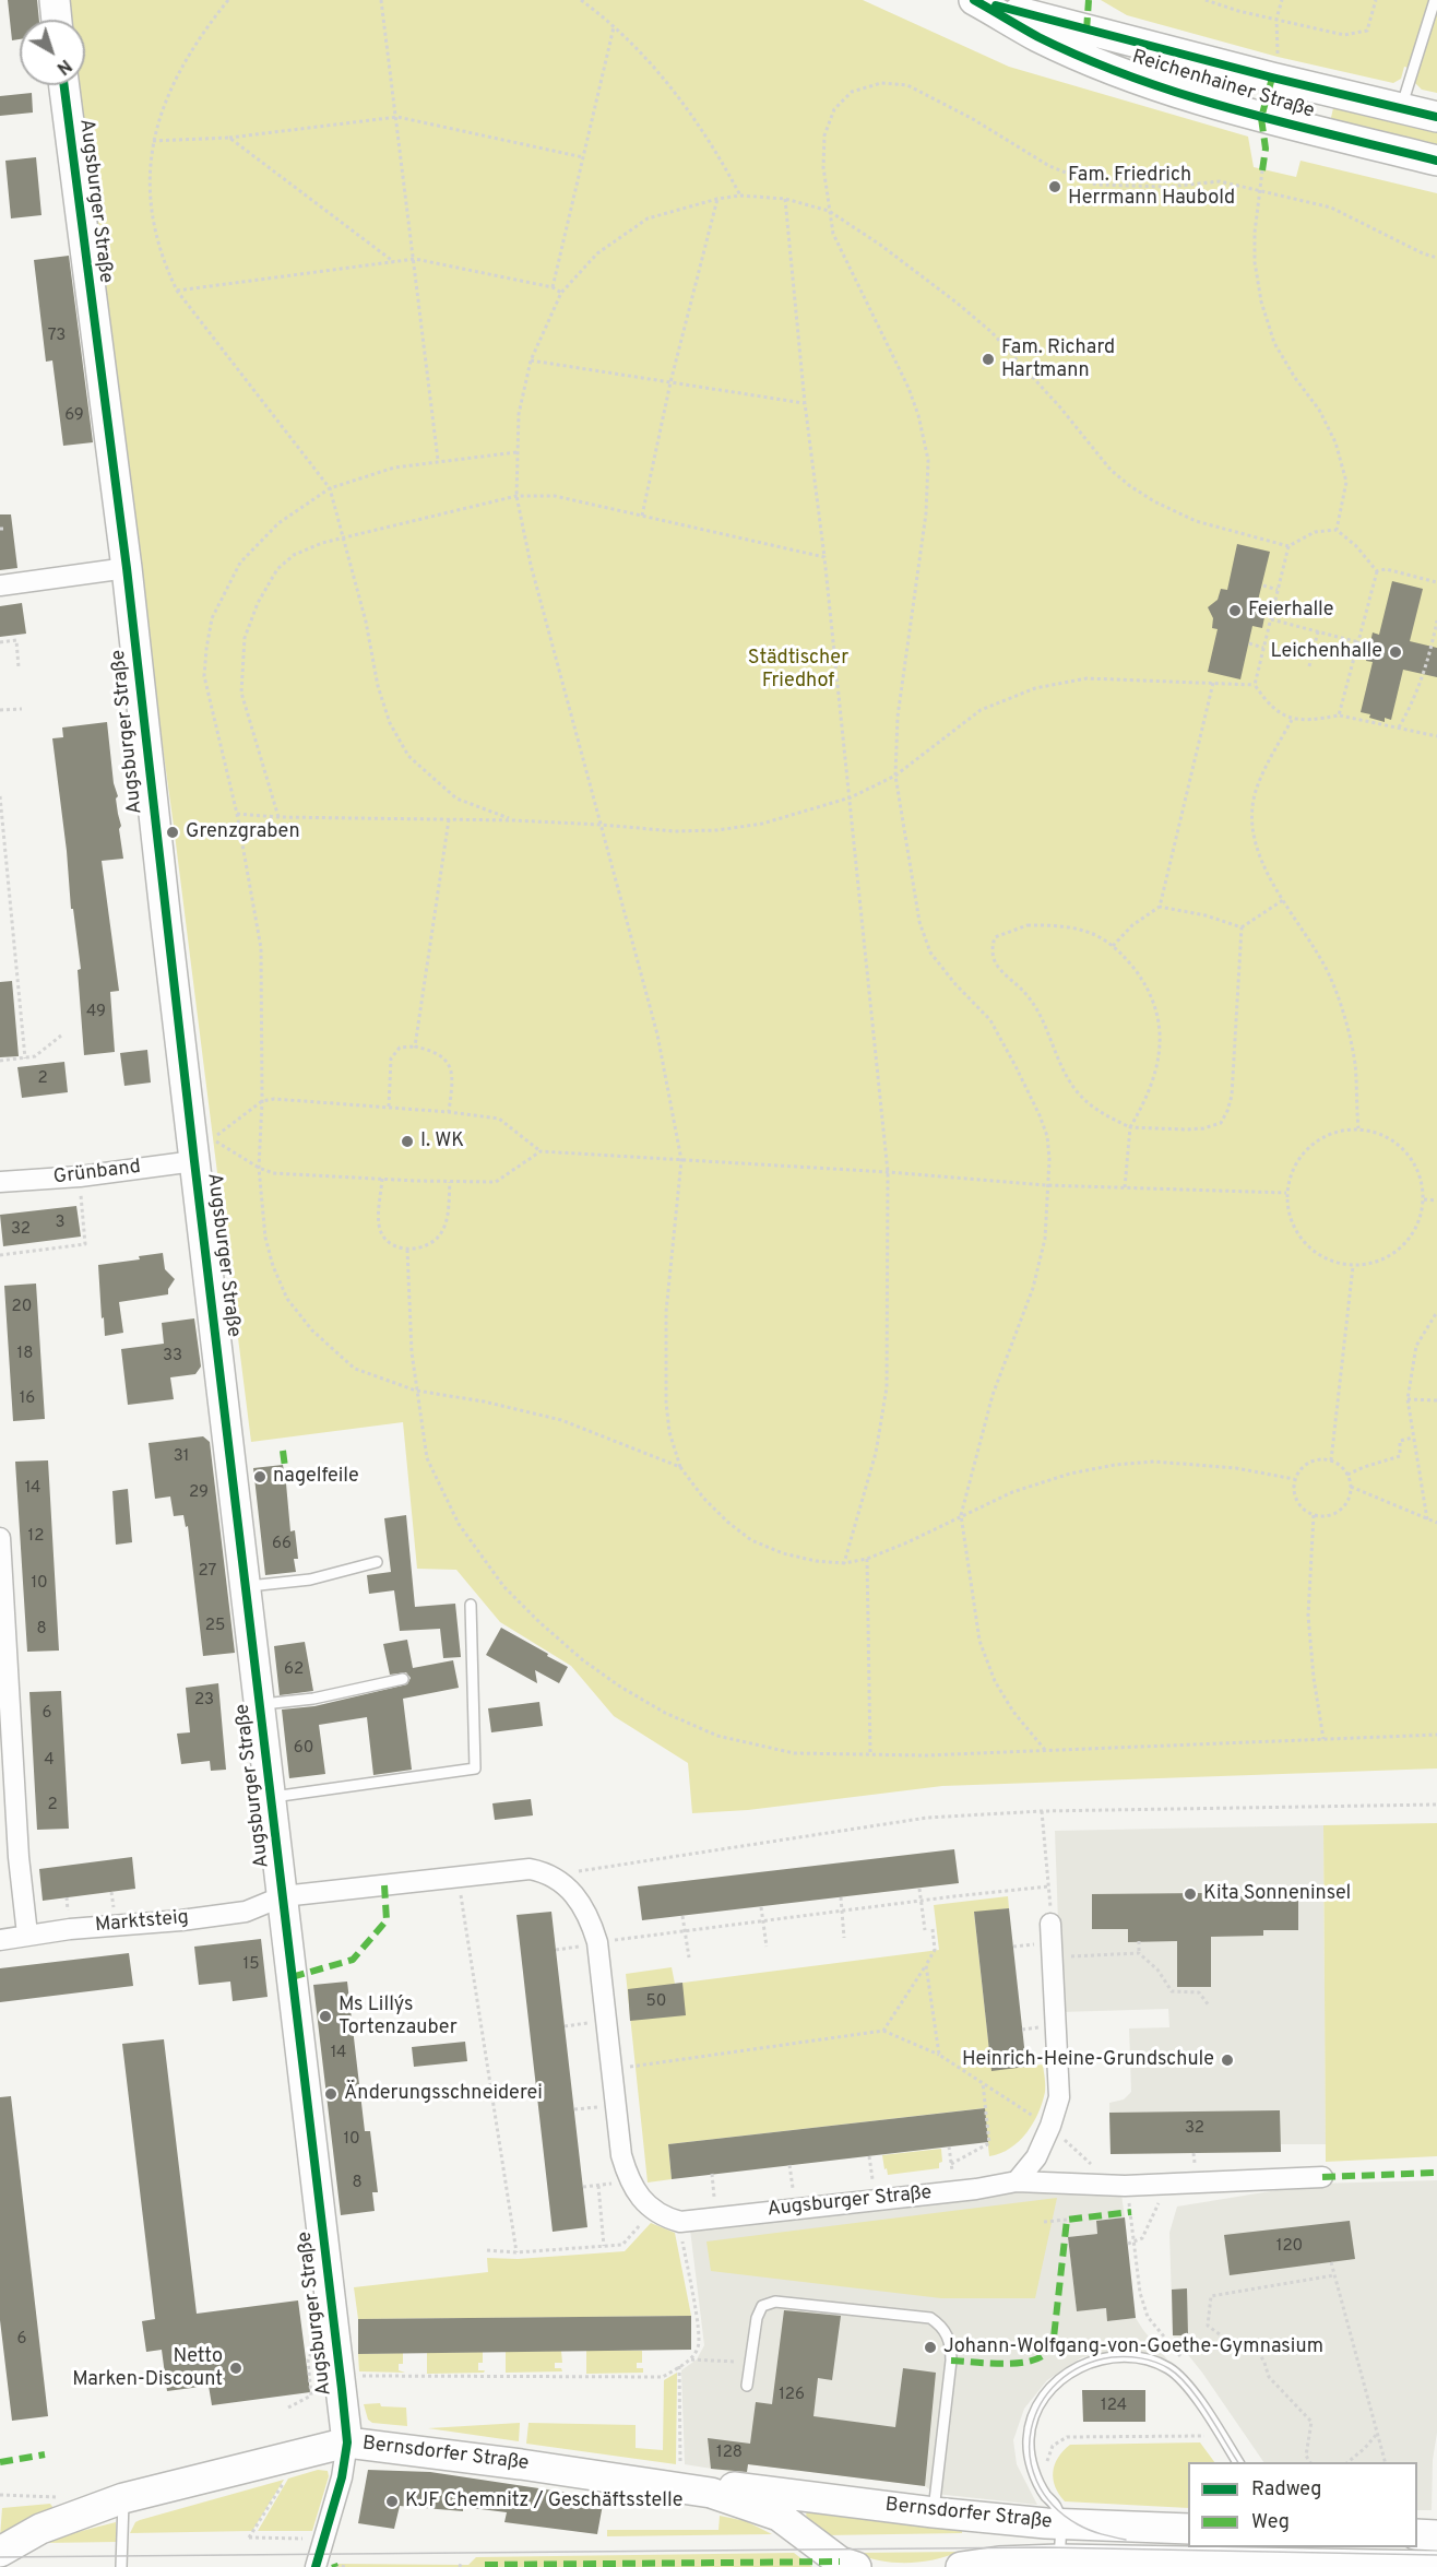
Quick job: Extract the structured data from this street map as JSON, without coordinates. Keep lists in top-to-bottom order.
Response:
{
  "streets": {
    "street": [
      "Reichenhainer Straße",
      "Augsburger Straße",
      "Grünband",
      "Marktsteig",
      "Bernsdorfer Straße"
    ]
  },
  "crossings": [
    ["Augsburger Straße", "Grünband"],
    ["Augsburger Straße", "Marktsteig"],
    ["Augsburger Straße", "Bernsdorfer Straße"]
  ],
  "parks": ["Städtischer Friedhof"],
  "places": [
    "Fam. Friedrich Herrmann Haubold",
    "Fam. Richard Hartmann",
    "Feierhalle",
    "Leichenhalle",
    "Grenzgraben",
    "I. WK",
    "nagelfeile",
    "Kita Sonneninsel",
    "Ms Lilly´s Tortenzauber",
    "Heinrich-Heine-Grundschule",
    "Änderungsschneiderei",
    "Johann-Wolfgang-von-Goethe-Gymnasium",
    "Netto Marken-Discount",
    "KJF Chemnitz / Geschäftsstelle"
  ],
  "house_numbers": [
    "73",
    "69",
    "49",
    "2",
    "3",
    "32",
    "20",
    "18",
    "33",
    "16",
    "31",
    "14",
    "29",
    "12",
    "66",
    "27",
    "10",
    "25",
    "8",
    "62",
    "23",
    "6",
    "60",
    "4",
    "2",
    "15",
    "50",
    "14",
    "32",
    "10",
    "8",
    "120",
    "6",
    "126",
    "124",
    "128"
  ],
  "legend": ["Radweg", "Weg"],
  "north": "bottom right"
}
